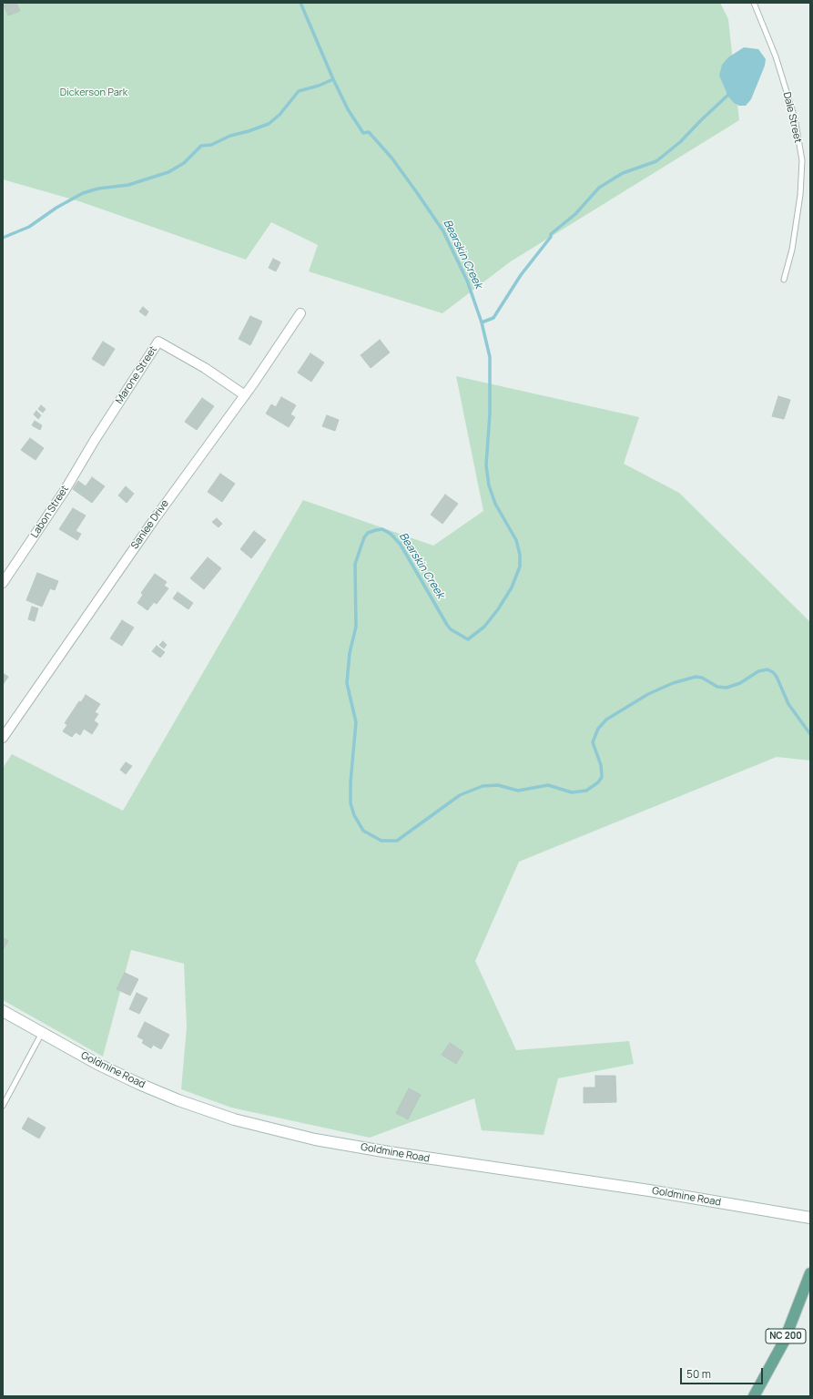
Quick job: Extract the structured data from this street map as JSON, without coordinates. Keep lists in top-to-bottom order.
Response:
{
  "streets": {
    "main road": ["Goldmine Road", "NC 200"],
    "street": ["Marone Street", "Labon Street", "Sanlee Drive"],
    "lane": ["Dale Street"]
  },
  "crossings": [
    ["Marone Street", "Labon Street"],
    ["Marone Street", "Sanlee Drive"]
  ],
  "water": ["Bearskin Creek"],
  "parks": ["Dickerson Park"],
  "scale_bar": "50 m"
}
